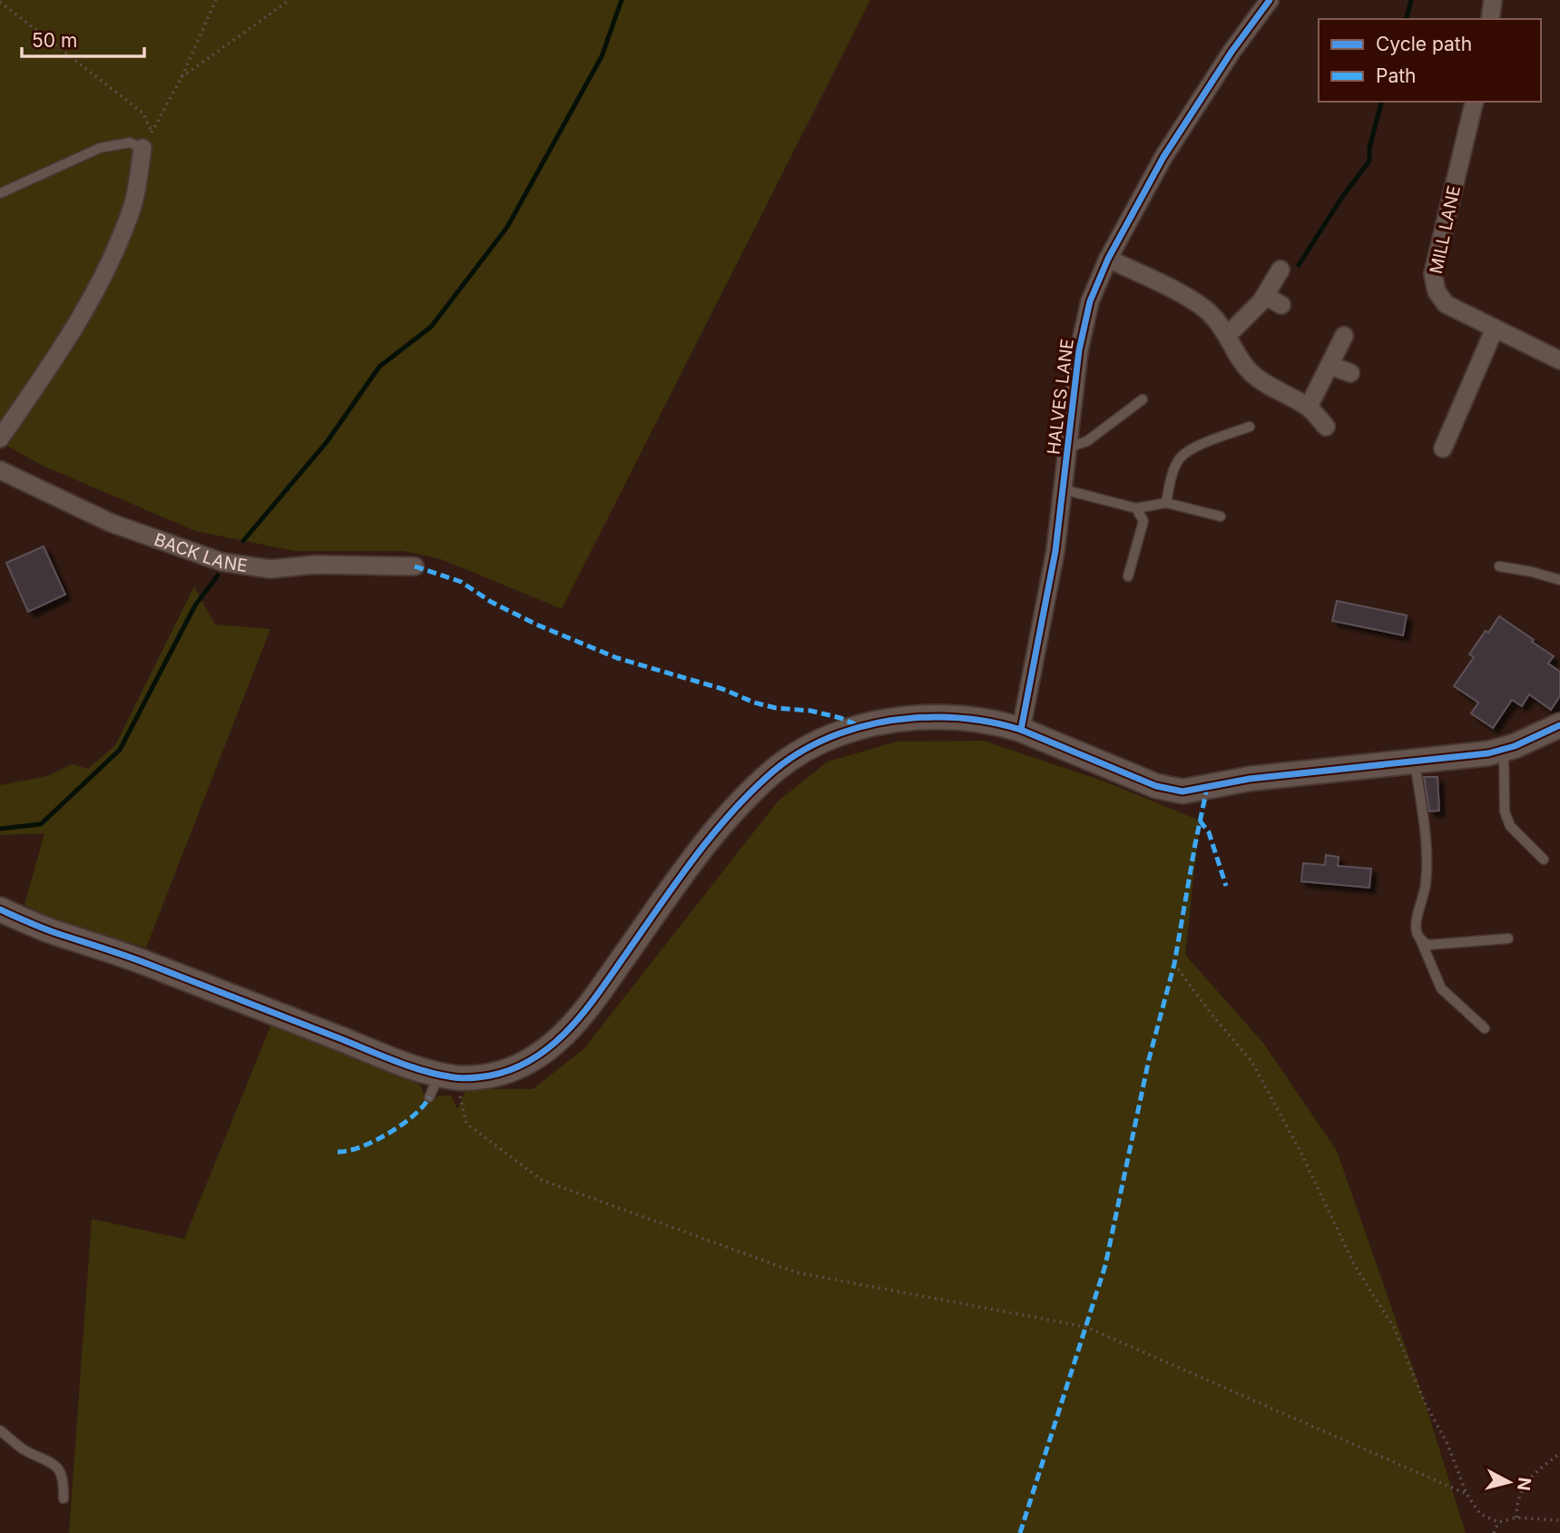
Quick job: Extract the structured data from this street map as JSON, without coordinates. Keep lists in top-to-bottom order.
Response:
{
  "streets": {
    "street": ["MILL LANE", "HALVES LANE", "BACK LANE"]
  },
  "legend": ["Cycle path", "Path"],
  "scale_bar": "50 m",
  "north": "right"
}
